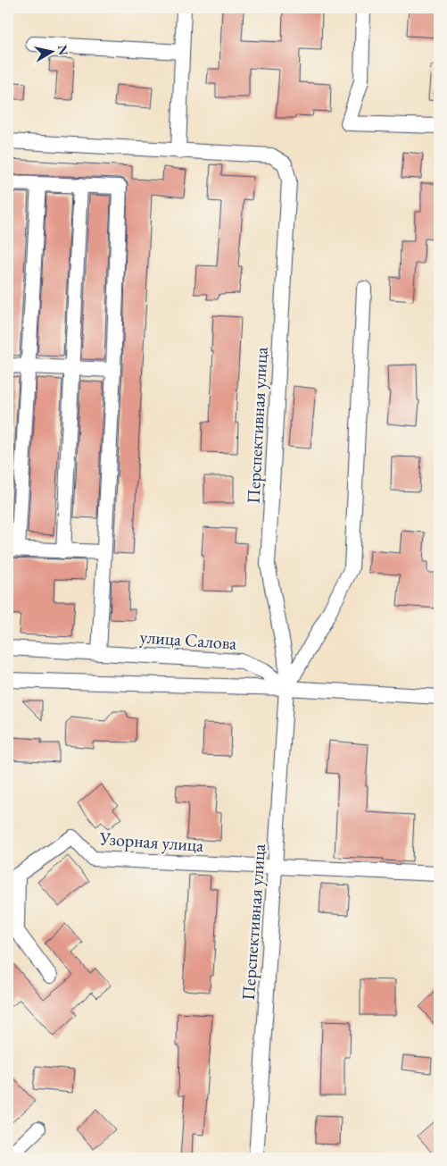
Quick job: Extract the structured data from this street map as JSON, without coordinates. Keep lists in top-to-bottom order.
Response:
{
  "streets": {
    "street": ["Перспективная улица", "улица Салова", "Узорная улица"]
  },
  "crossings": [
    ["Перспективная улица", "улица Салова"],
    ["Перспективная улица", "Узорная улица"]
  ],
  "north": "right"
}
